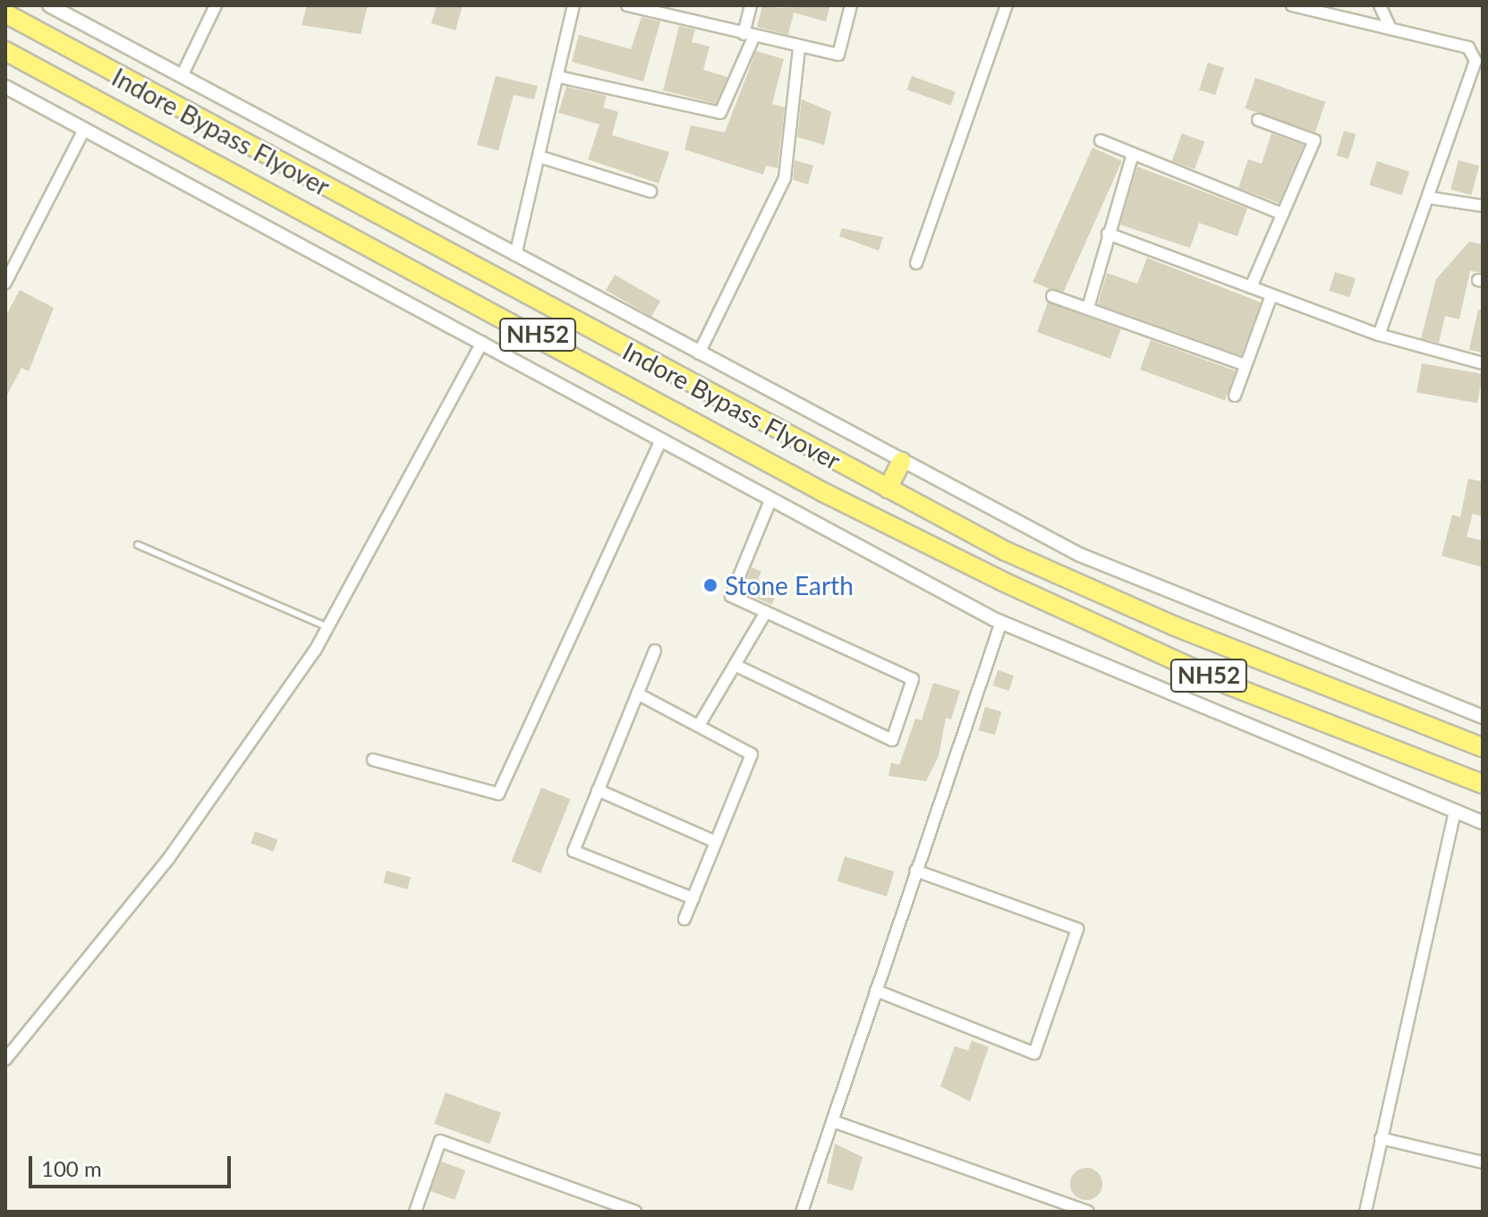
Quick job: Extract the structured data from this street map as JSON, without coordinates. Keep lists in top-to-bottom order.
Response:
{
  "streets": {
    "highway": ["Indore Bypass Flyover", "NH52"]
  },
  "places": ["Stone Earth"],
  "scale_bar": "100 m"
}
